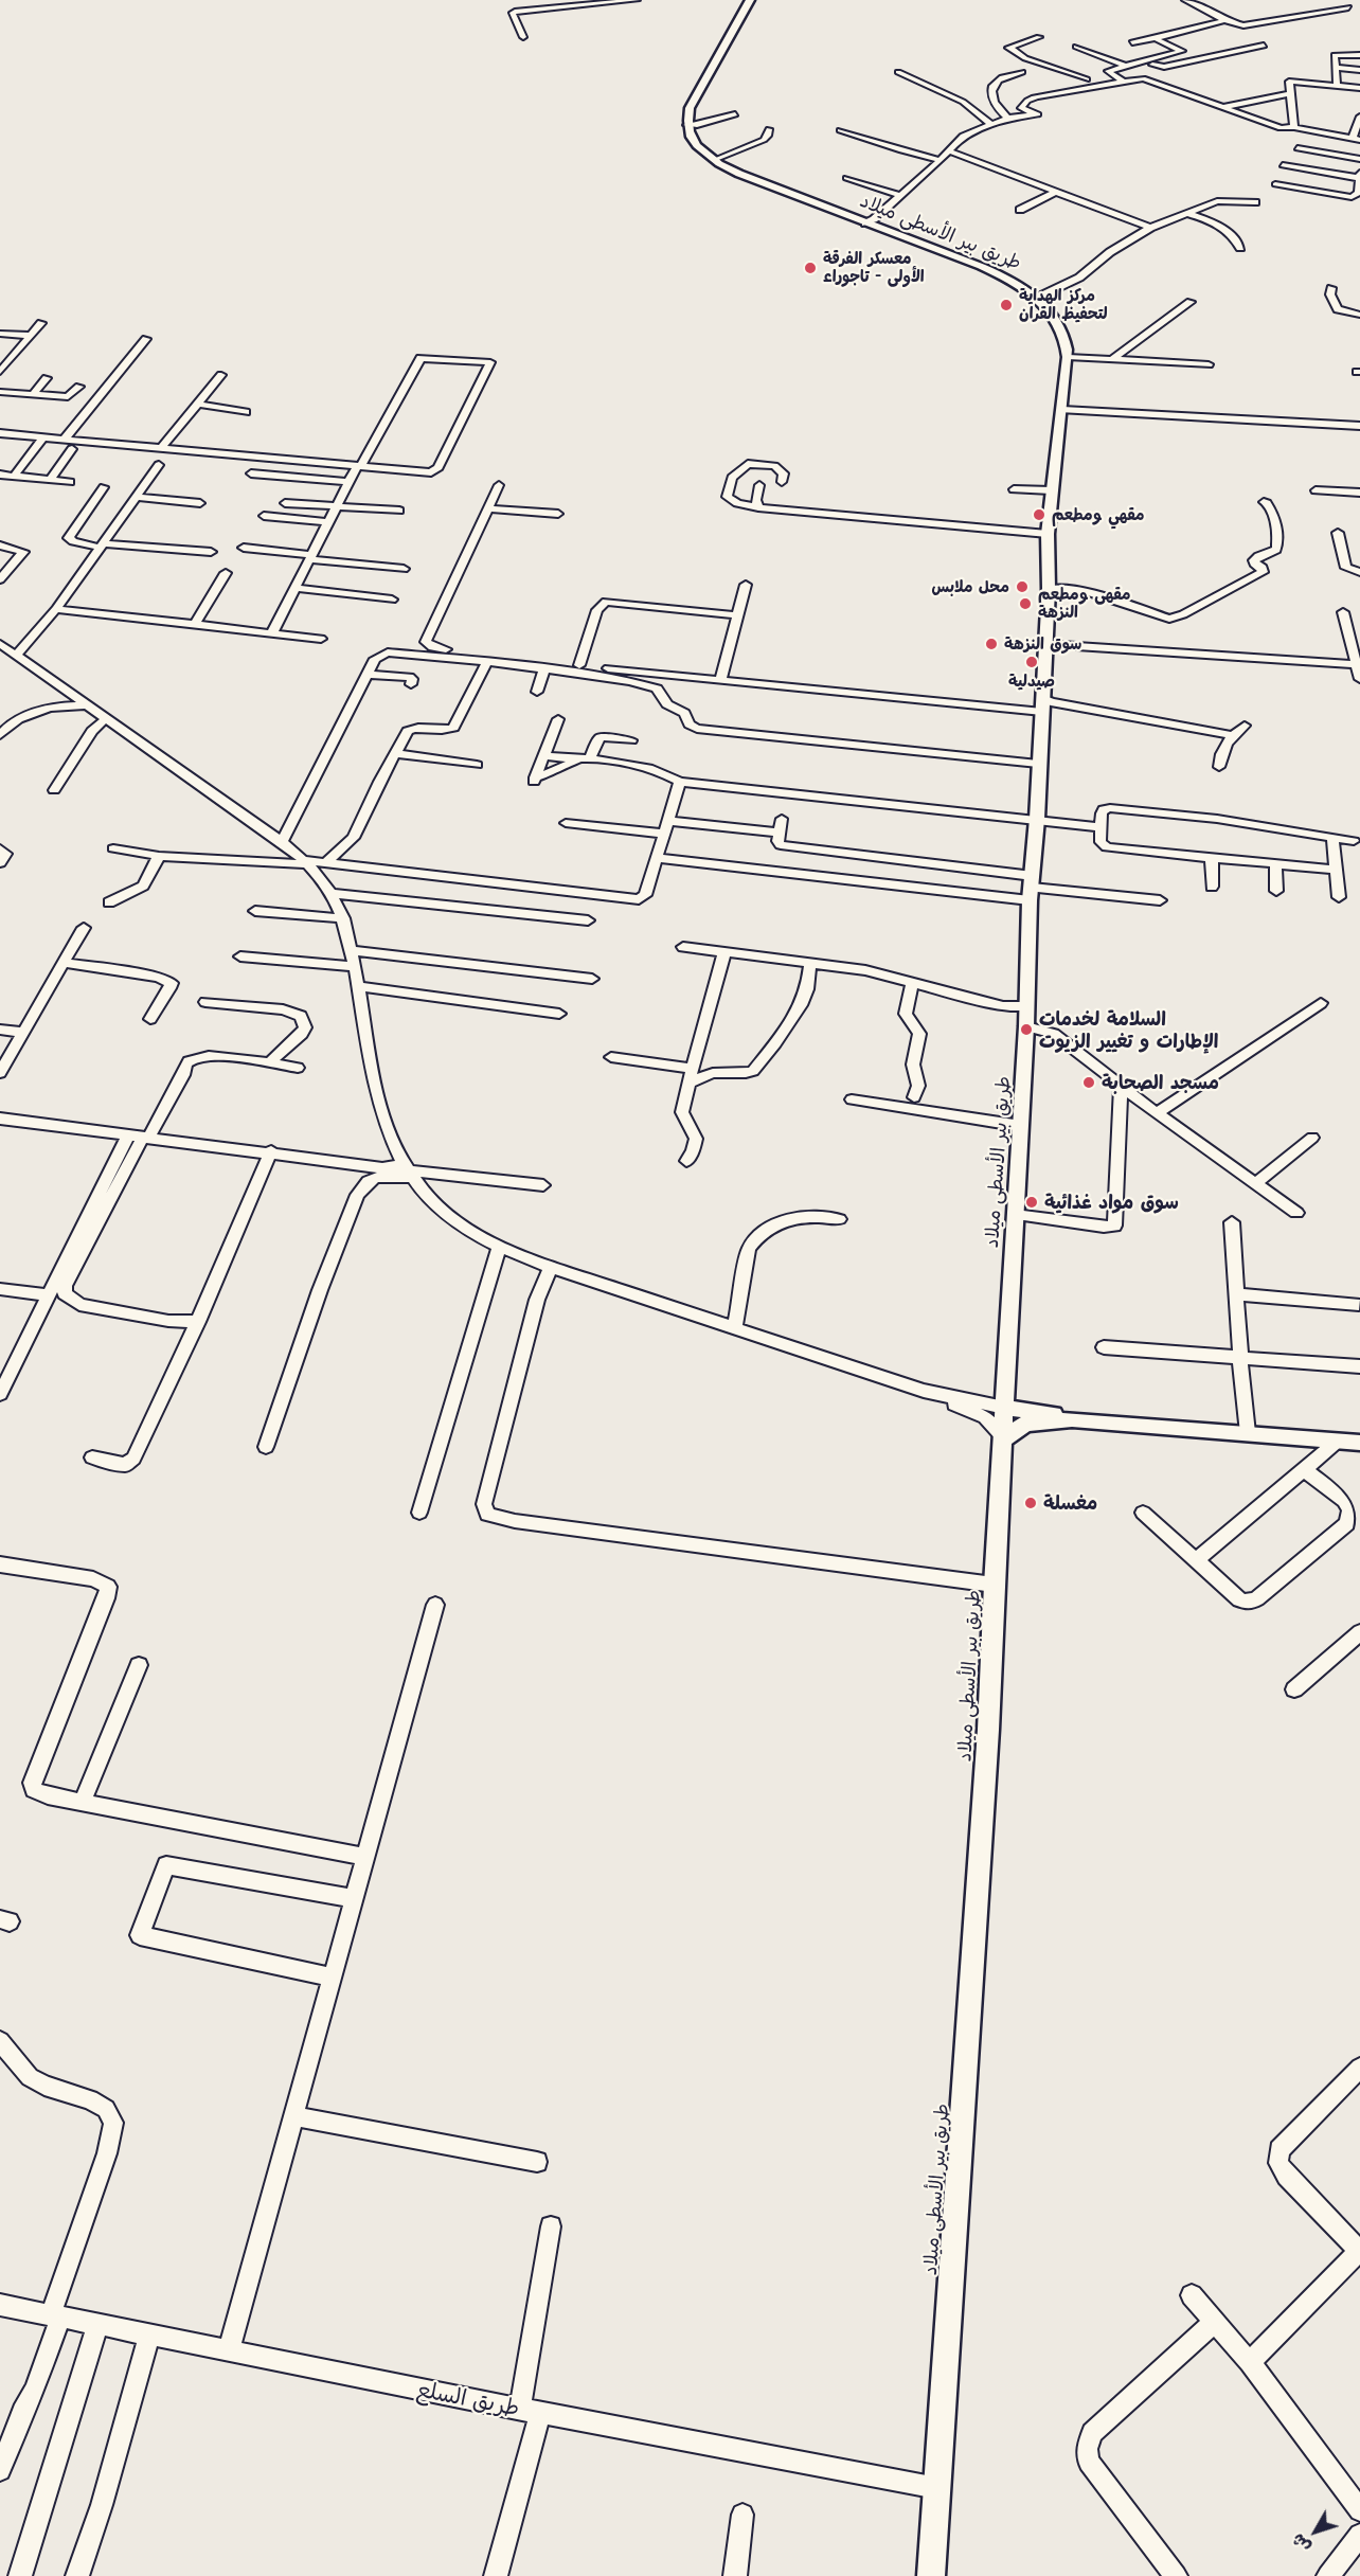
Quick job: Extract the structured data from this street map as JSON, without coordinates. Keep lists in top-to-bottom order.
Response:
{
  "streets": {
    "main road": ["طريق بير الأسطى ميلاد"],
    "street": ["طريق السلع"]
  },
  "crossings": [
    ["طريق بير الأسطى ميلاد", "طريق السلع"]
  ],
  "places": [
    "معسكر الفرقة الأولى - تاجوراء",
    "مركز الهداية لتحفيظ القران",
    "مقهي ومطعم",
    "محل ملابس",
    "مقهى ومطعم النزهة",
    "سوق النزهة",
    "صيدلية",
    "السلامة لخدمات الإطارات و تغيير الزيوت",
    "مسجد الصحابة",
    "سوق مواد غذائية",
    "مغسلة"
  ],
  "north": "bottom left"
}
